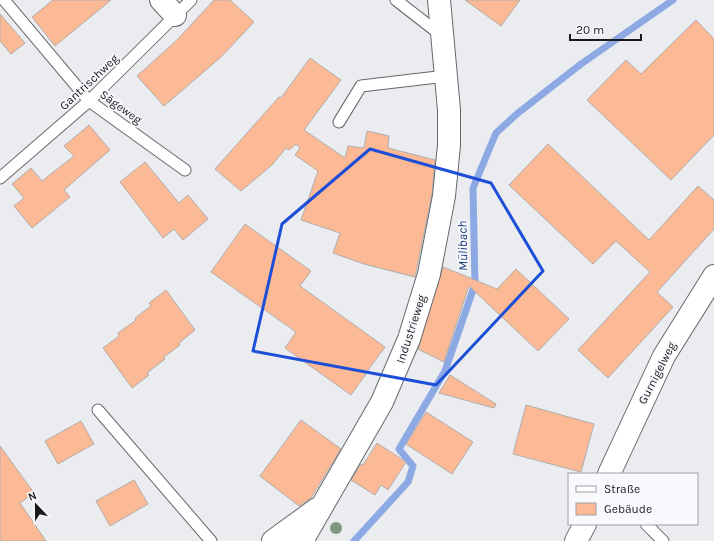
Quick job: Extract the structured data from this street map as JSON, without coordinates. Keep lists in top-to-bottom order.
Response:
{
  "streets": {
    "street": ["Industrieweg", "Gurnigelweg"],
    "lane": ["Gantrischweg", "Sägeweg"]
  },
  "crossings": [
    ["Gantrischweg", "Sägeweg"]
  ],
  "water": ["Mülibach"],
  "legend": ["Straße", "Gebäude"],
  "scale_bar": "20 m",
  "north": "top"
}
